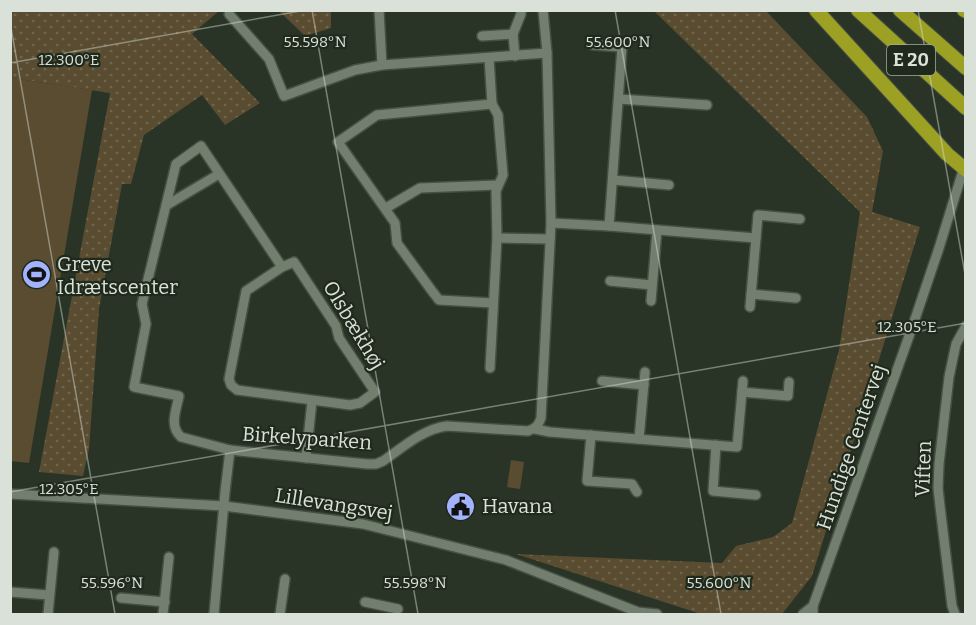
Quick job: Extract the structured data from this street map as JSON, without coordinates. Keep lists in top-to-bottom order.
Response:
{
  "streets": {
    "highway": ["E 20"],
    "street": [
      "Olsbækhøj",
      "Birkelyparken",
      "Hundige Centervej",
      "Viften",
      "Lillevangsvej"
    ]
  },
  "crossings": [
    ["Birkelyparken", "Lillevangsvej"]
  ],
  "places": {
    "sports": ["Greve Idrætscenter"],
    "public building": ["Havana"]
  },
  "coordinates": [
    "55.598°N",
    "55.600°N",
    "12.300°E",
    "12.305°E",
    "55.596°N"
  ]
}
